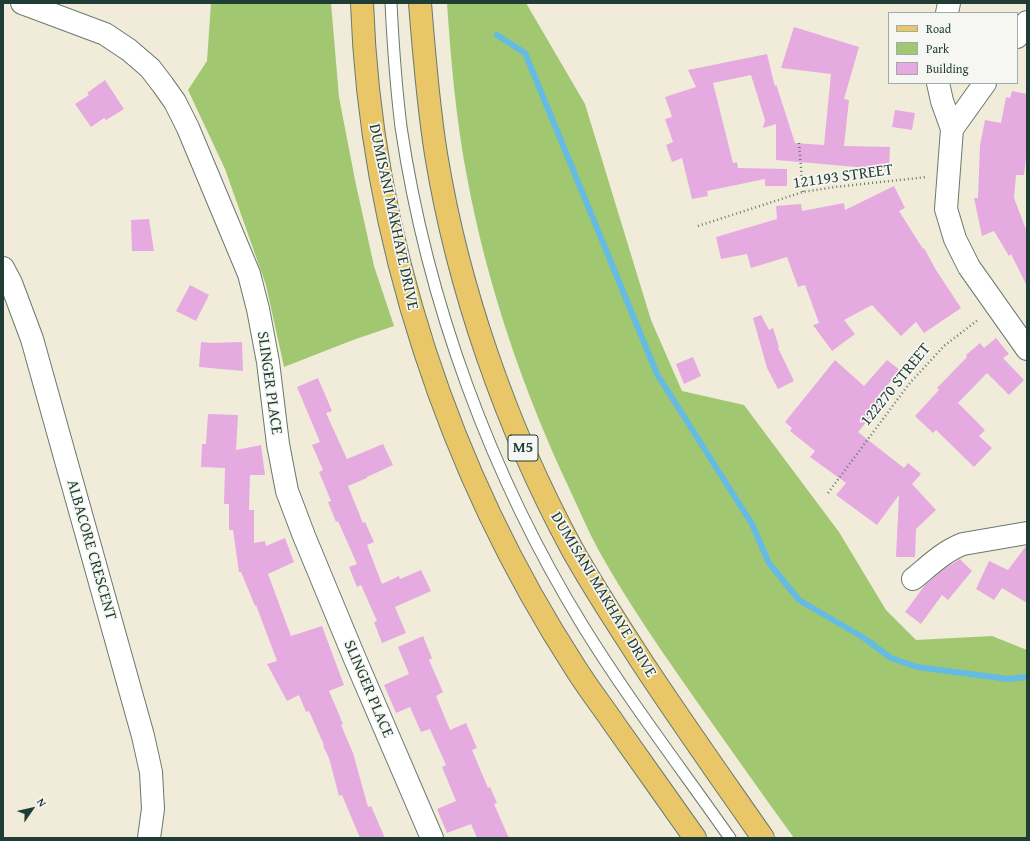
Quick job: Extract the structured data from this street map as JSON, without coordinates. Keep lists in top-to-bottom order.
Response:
{
  "streets": {
    "main road": ["DUMISANI MAKHAYE DRIVE", "M5"],
    "street": ["SLINGER PLACE", "ALBACORE CRESCENT"],
    "path": ["121193 STREET", "122270 STREET"]
  },
  "legend": ["Road", "Park", "Building"],
  "north": "top right"
}
